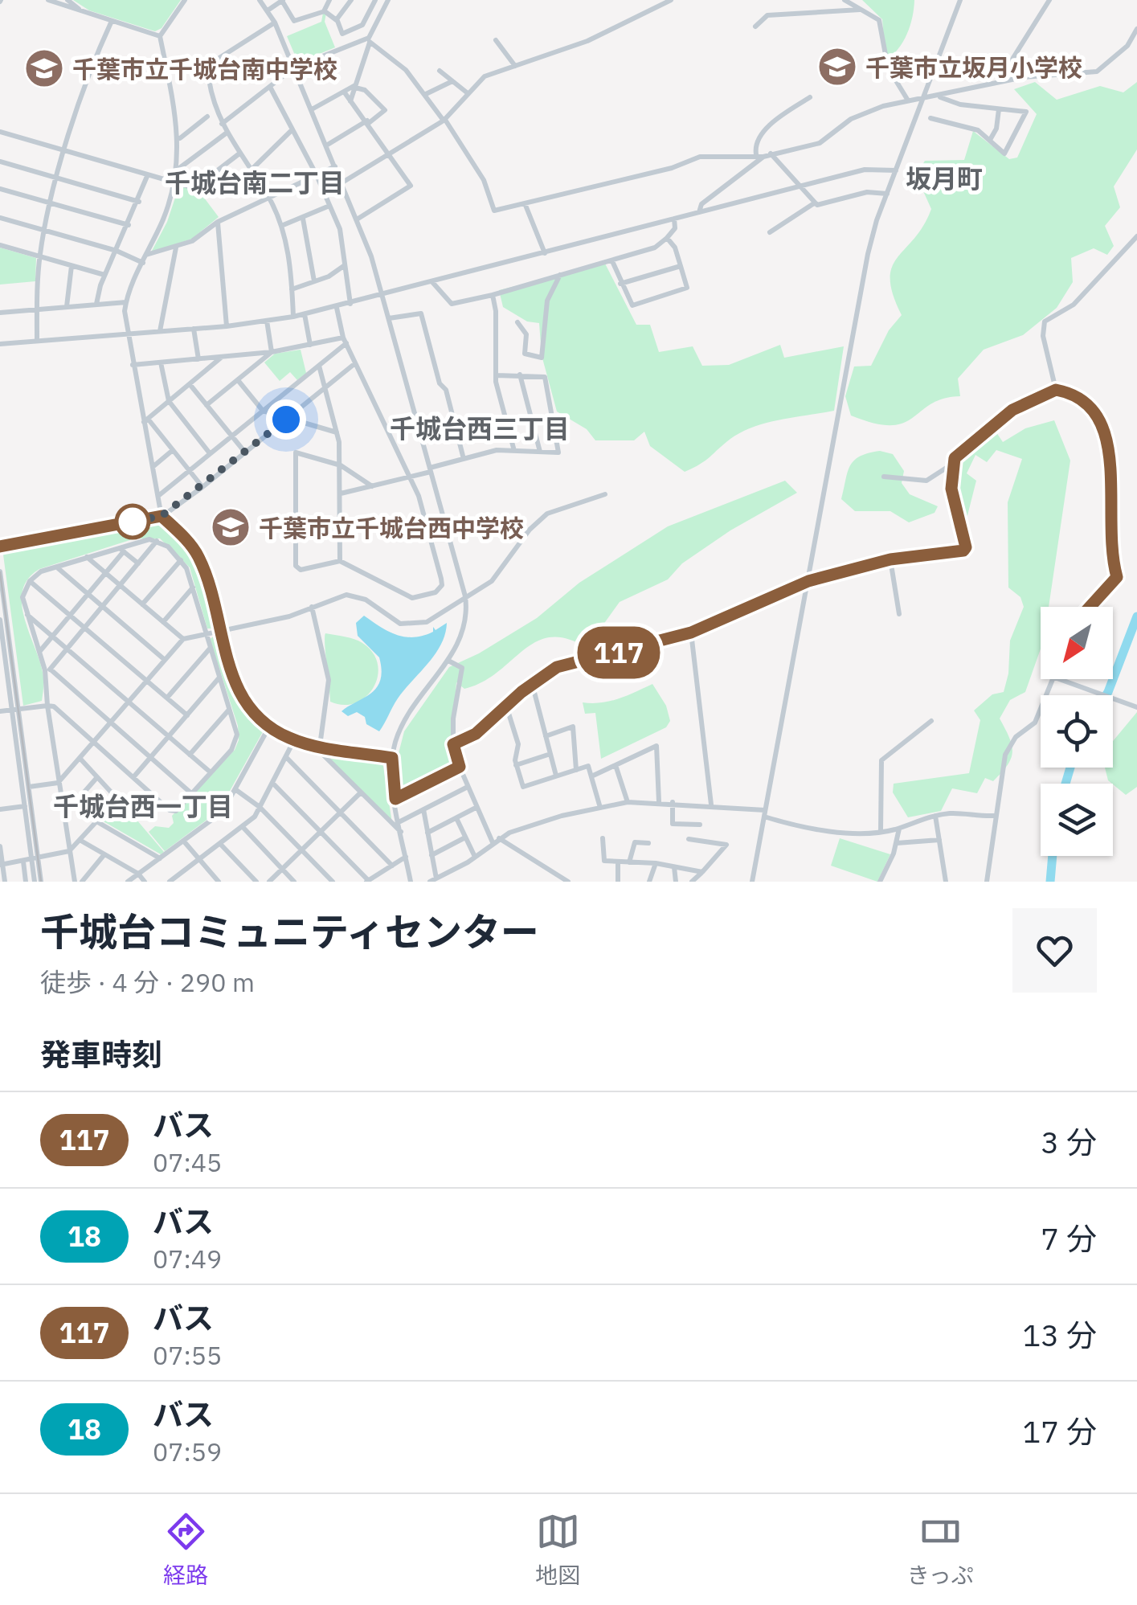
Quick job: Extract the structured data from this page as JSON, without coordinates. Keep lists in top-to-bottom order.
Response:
{
  "districts": [
    "坂月町",
    "千城台南二丁目",
    "千城台西三丁目",
    "千城台西一丁目"
  ],
  "places": {
    "school or university": ["千葉市立坂月小学校", "千葉市立千城台南中学校", "千葉市立千城台西中学校"]
  },
  "lines": ["bus line 117"],
  "north": "bottom left",
  "page": {
    "on_map": "117",
    "heading": [
      ["千城台コミュニティセンター", "徒歩 · 4 分 · 290 m"],
      "発車時刻"
    ],
    "list": [
      {
        "mark": "117",
        "name": "バス",
        "note": "07:45",
        "value": "3 分"
      },
      {
        "mark": "18",
        "name": "バス",
        "note": "07:49",
        "value": "7 分"
      },
      {
        "mark": "117",
        "name": "バス",
        "note": "07:55",
        "value": "13 分"
      },
      {
        "mark": "18",
        "name": "バス",
        "note": "07:59",
        "value": "17 分"
      }
    ],
    "tabs": ["経路", "地図", "きっぷ"]
  }
}
